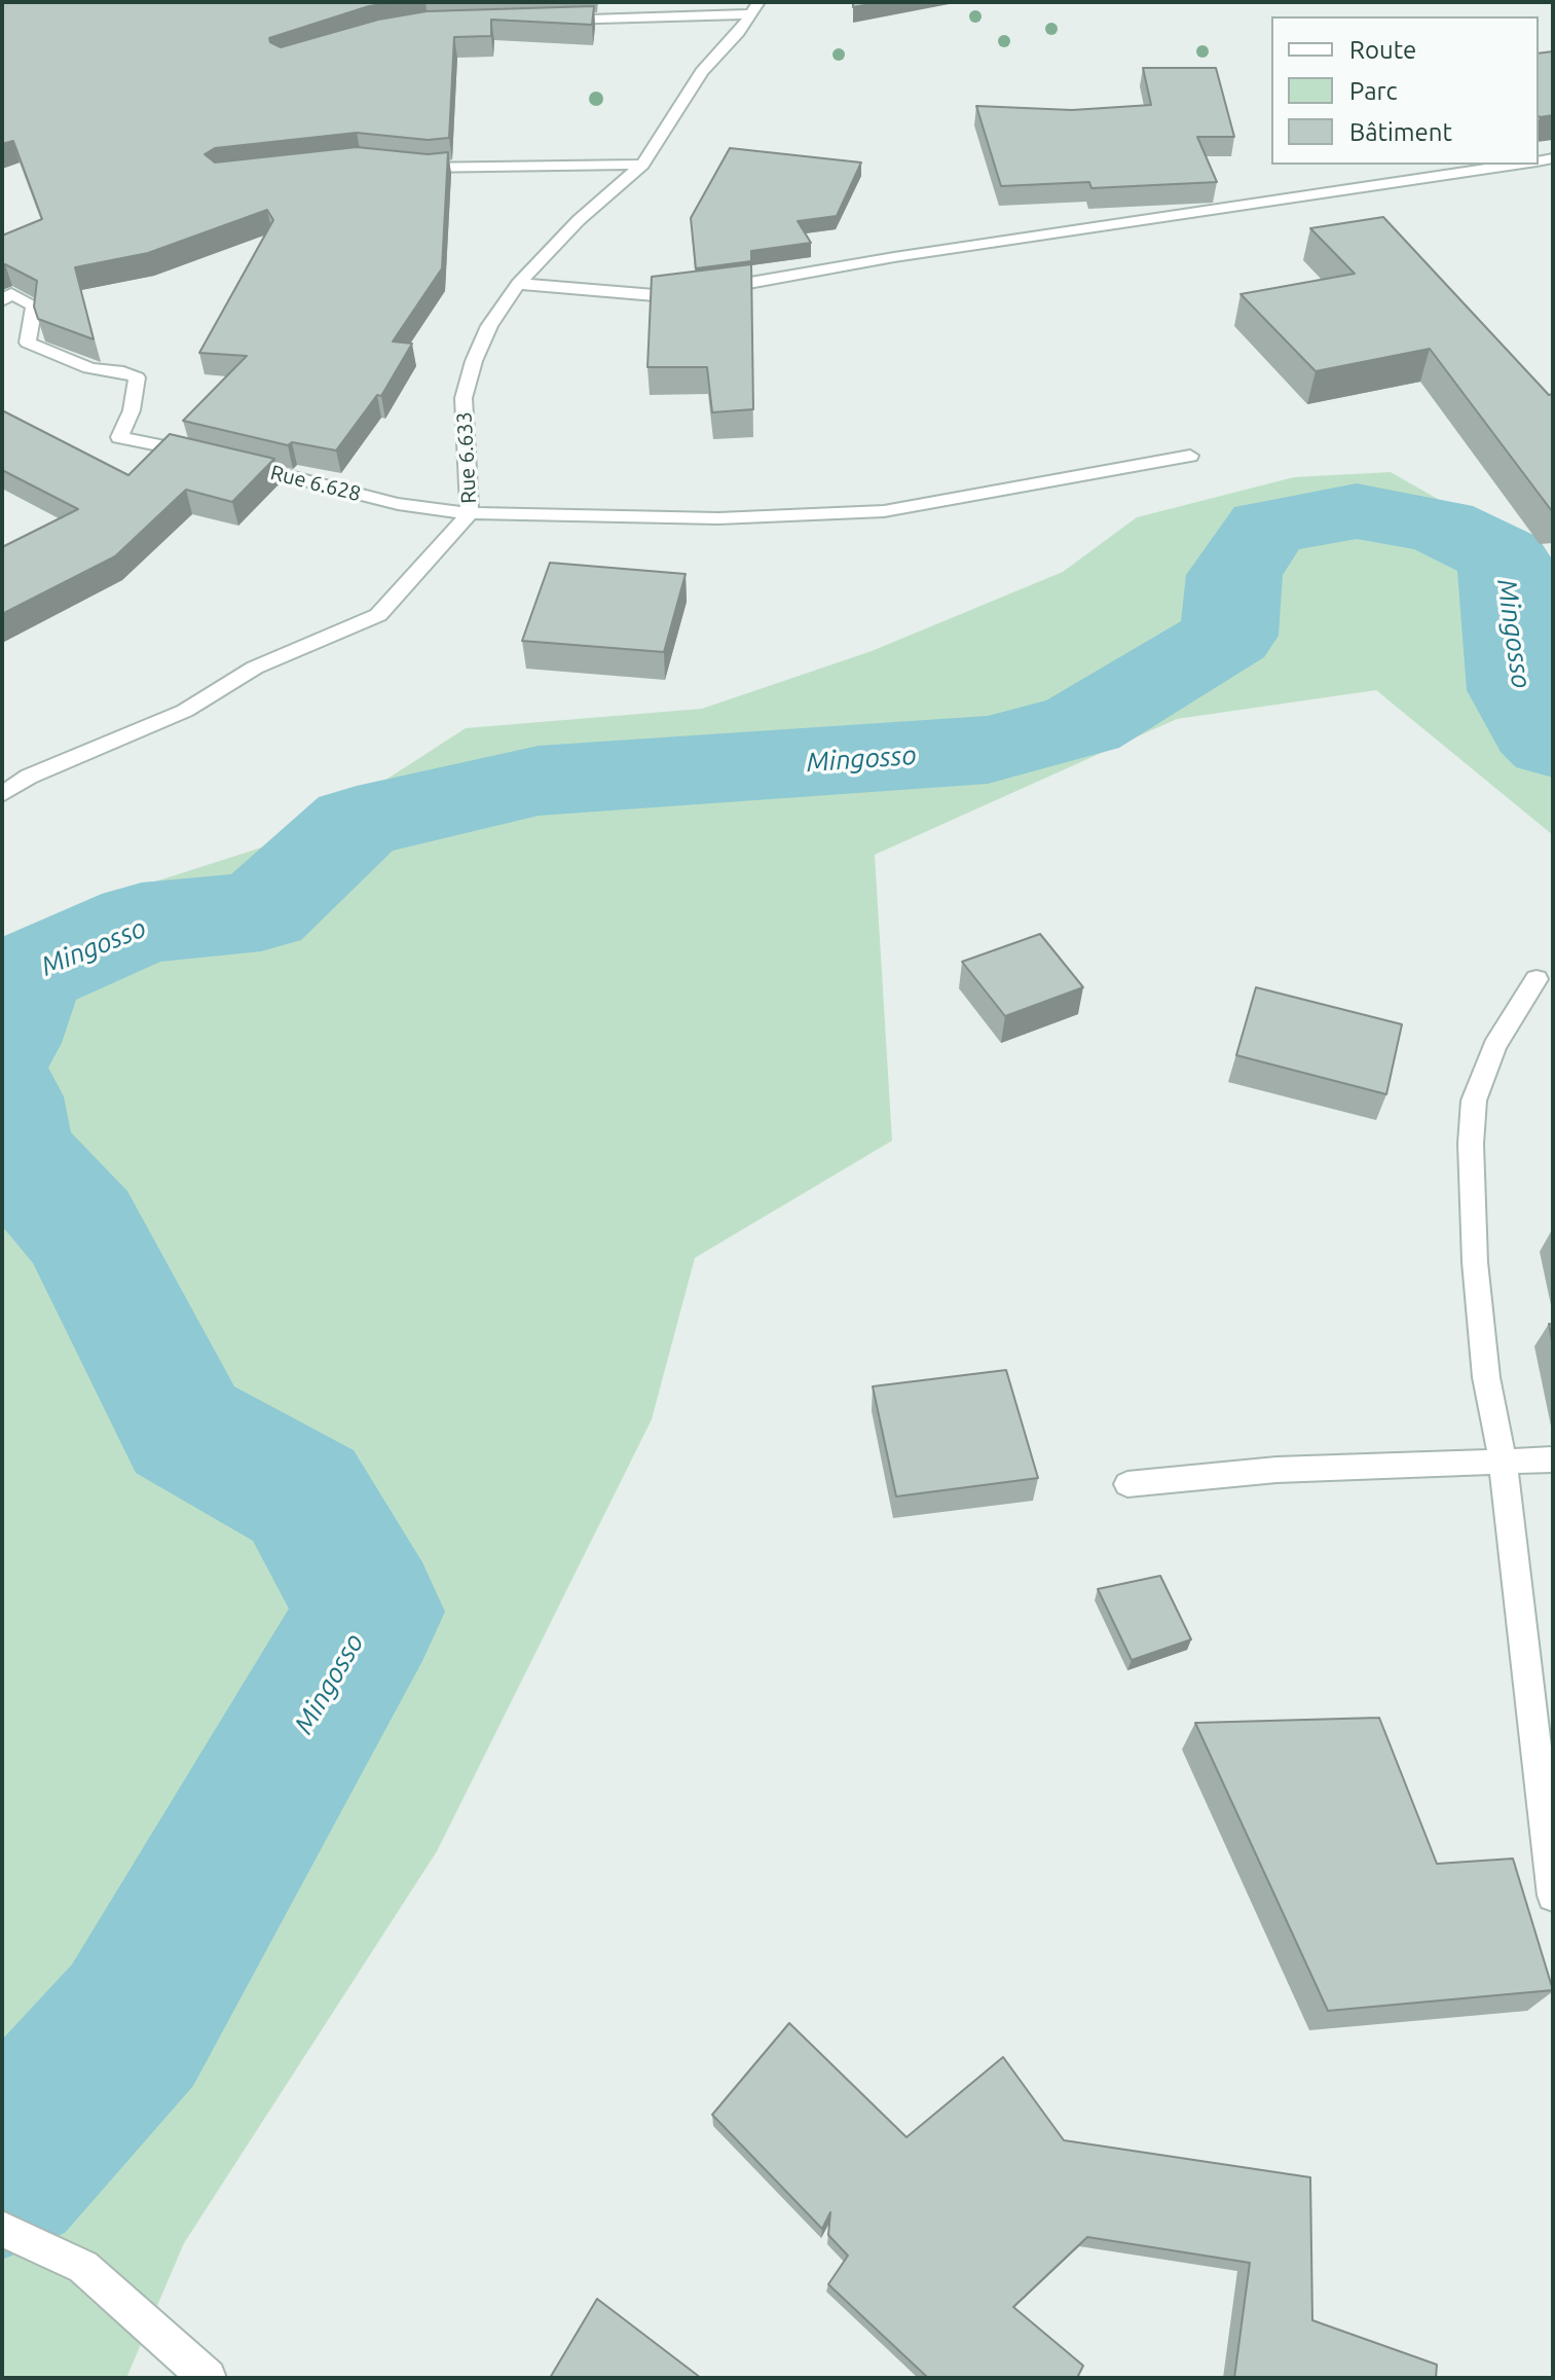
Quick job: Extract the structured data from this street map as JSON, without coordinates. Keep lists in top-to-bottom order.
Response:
{
  "streets": {
    "street": ["Rue 6.633", "Rue 6.628"]
  },
  "crossings": [
    ["Rue 6.633", "Rue 6.628"]
  ],
  "water": ["Mingosso"],
  "legend": ["Route", "Parc", "Bâtiment"]
}
